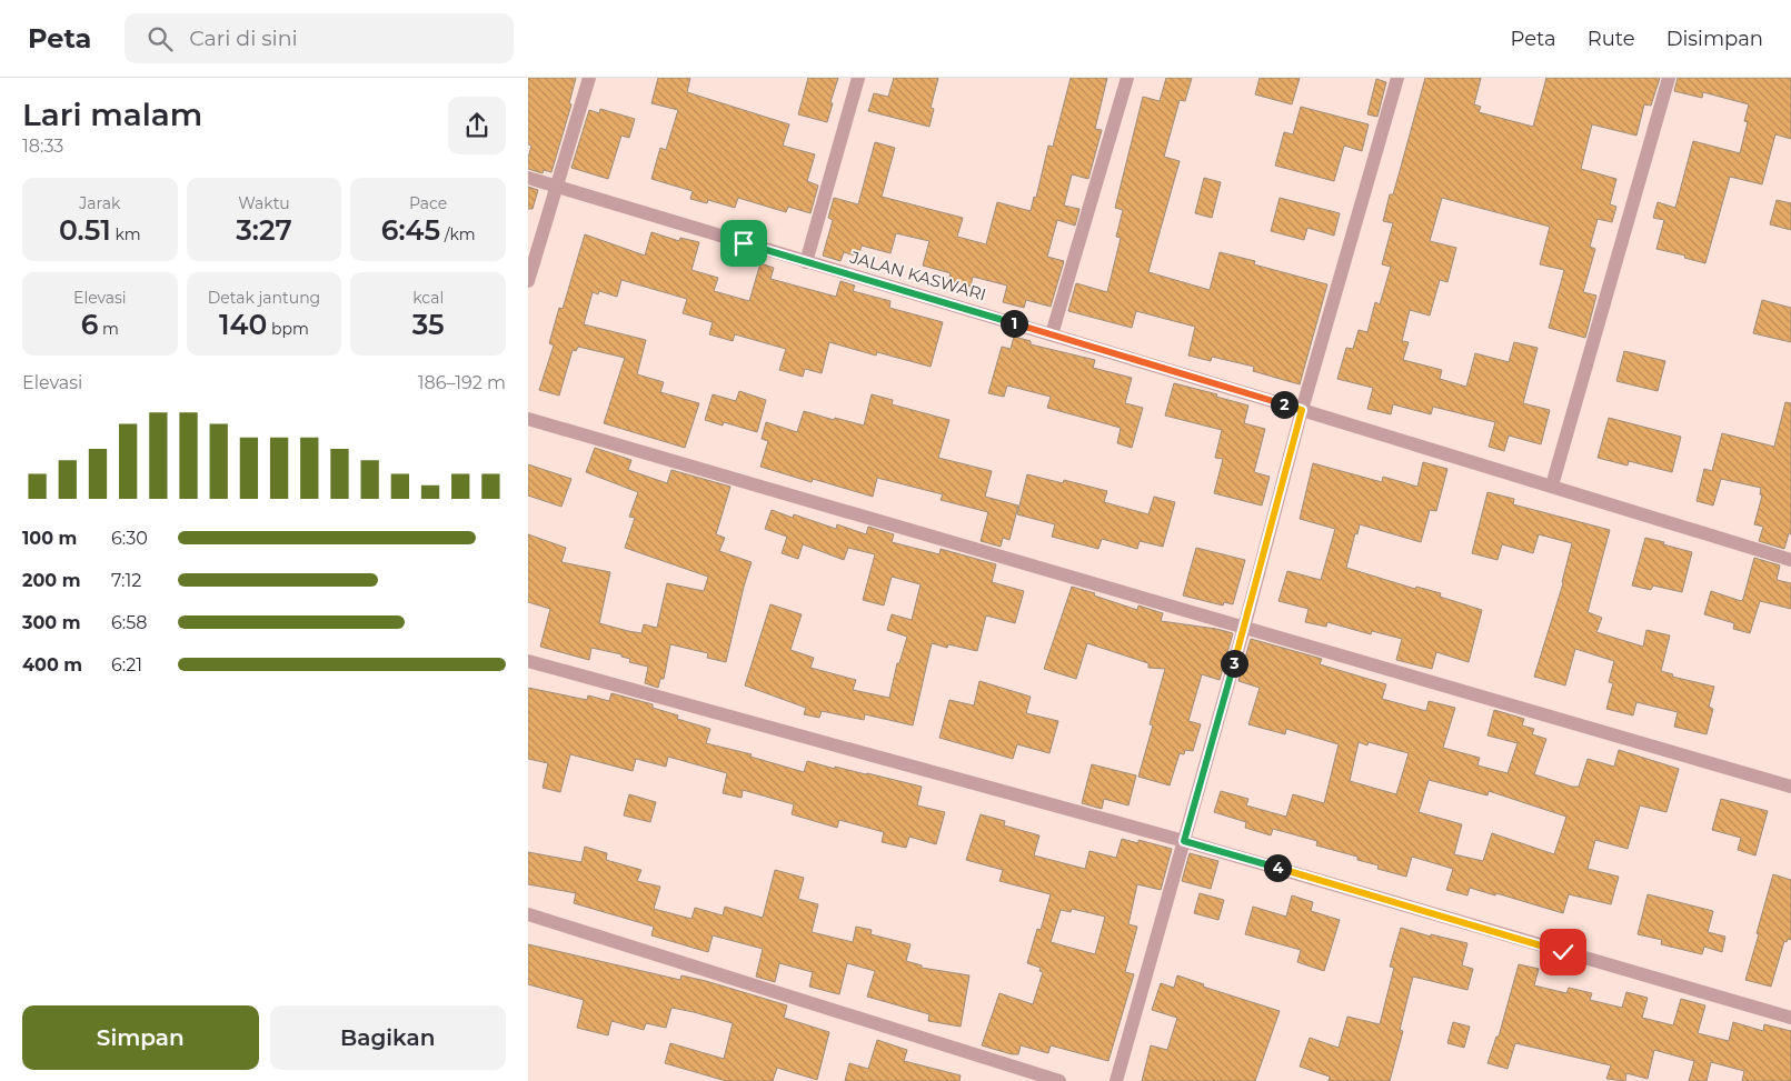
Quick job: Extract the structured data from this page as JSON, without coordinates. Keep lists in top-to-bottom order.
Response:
{
  "streets": {
    "street": ["JALAN KASWARI"]
  },
  "page": {
    "header": "Peta",
    "search": "Cari di sini",
    "nav": ["Peta", "Rute", "Disimpan"],
    "heading": ["Lari malam", "18:33"],
    "stats": [
      ["Jarak", "0.51 km"],
      ["Waktu", "3:27"],
      ["Pace", "6:45 /km"],
      ["Elevasi", "6 m"],
      ["Detak jantung", "140 bpm"],
      ["kcal", "35"]
    ],
    "pins": [
      "1",
      "2",
      "3",
      "4"
    ],
    "chart": ["Elevasi", "186–192 m"],
    "list": [
      {
        "name": "100 m",
        "note": "6:30"
      },
      {
        "name": "200 m",
        "note": "7:12"
      },
      {
        "name": "300 m",
        "note": "6:58"
      },
      {
        "name": "400 m",
        "note": "6:21"
      }
    ],
    "buttons": ["Simpan", "Bagikan"]
  }
}
